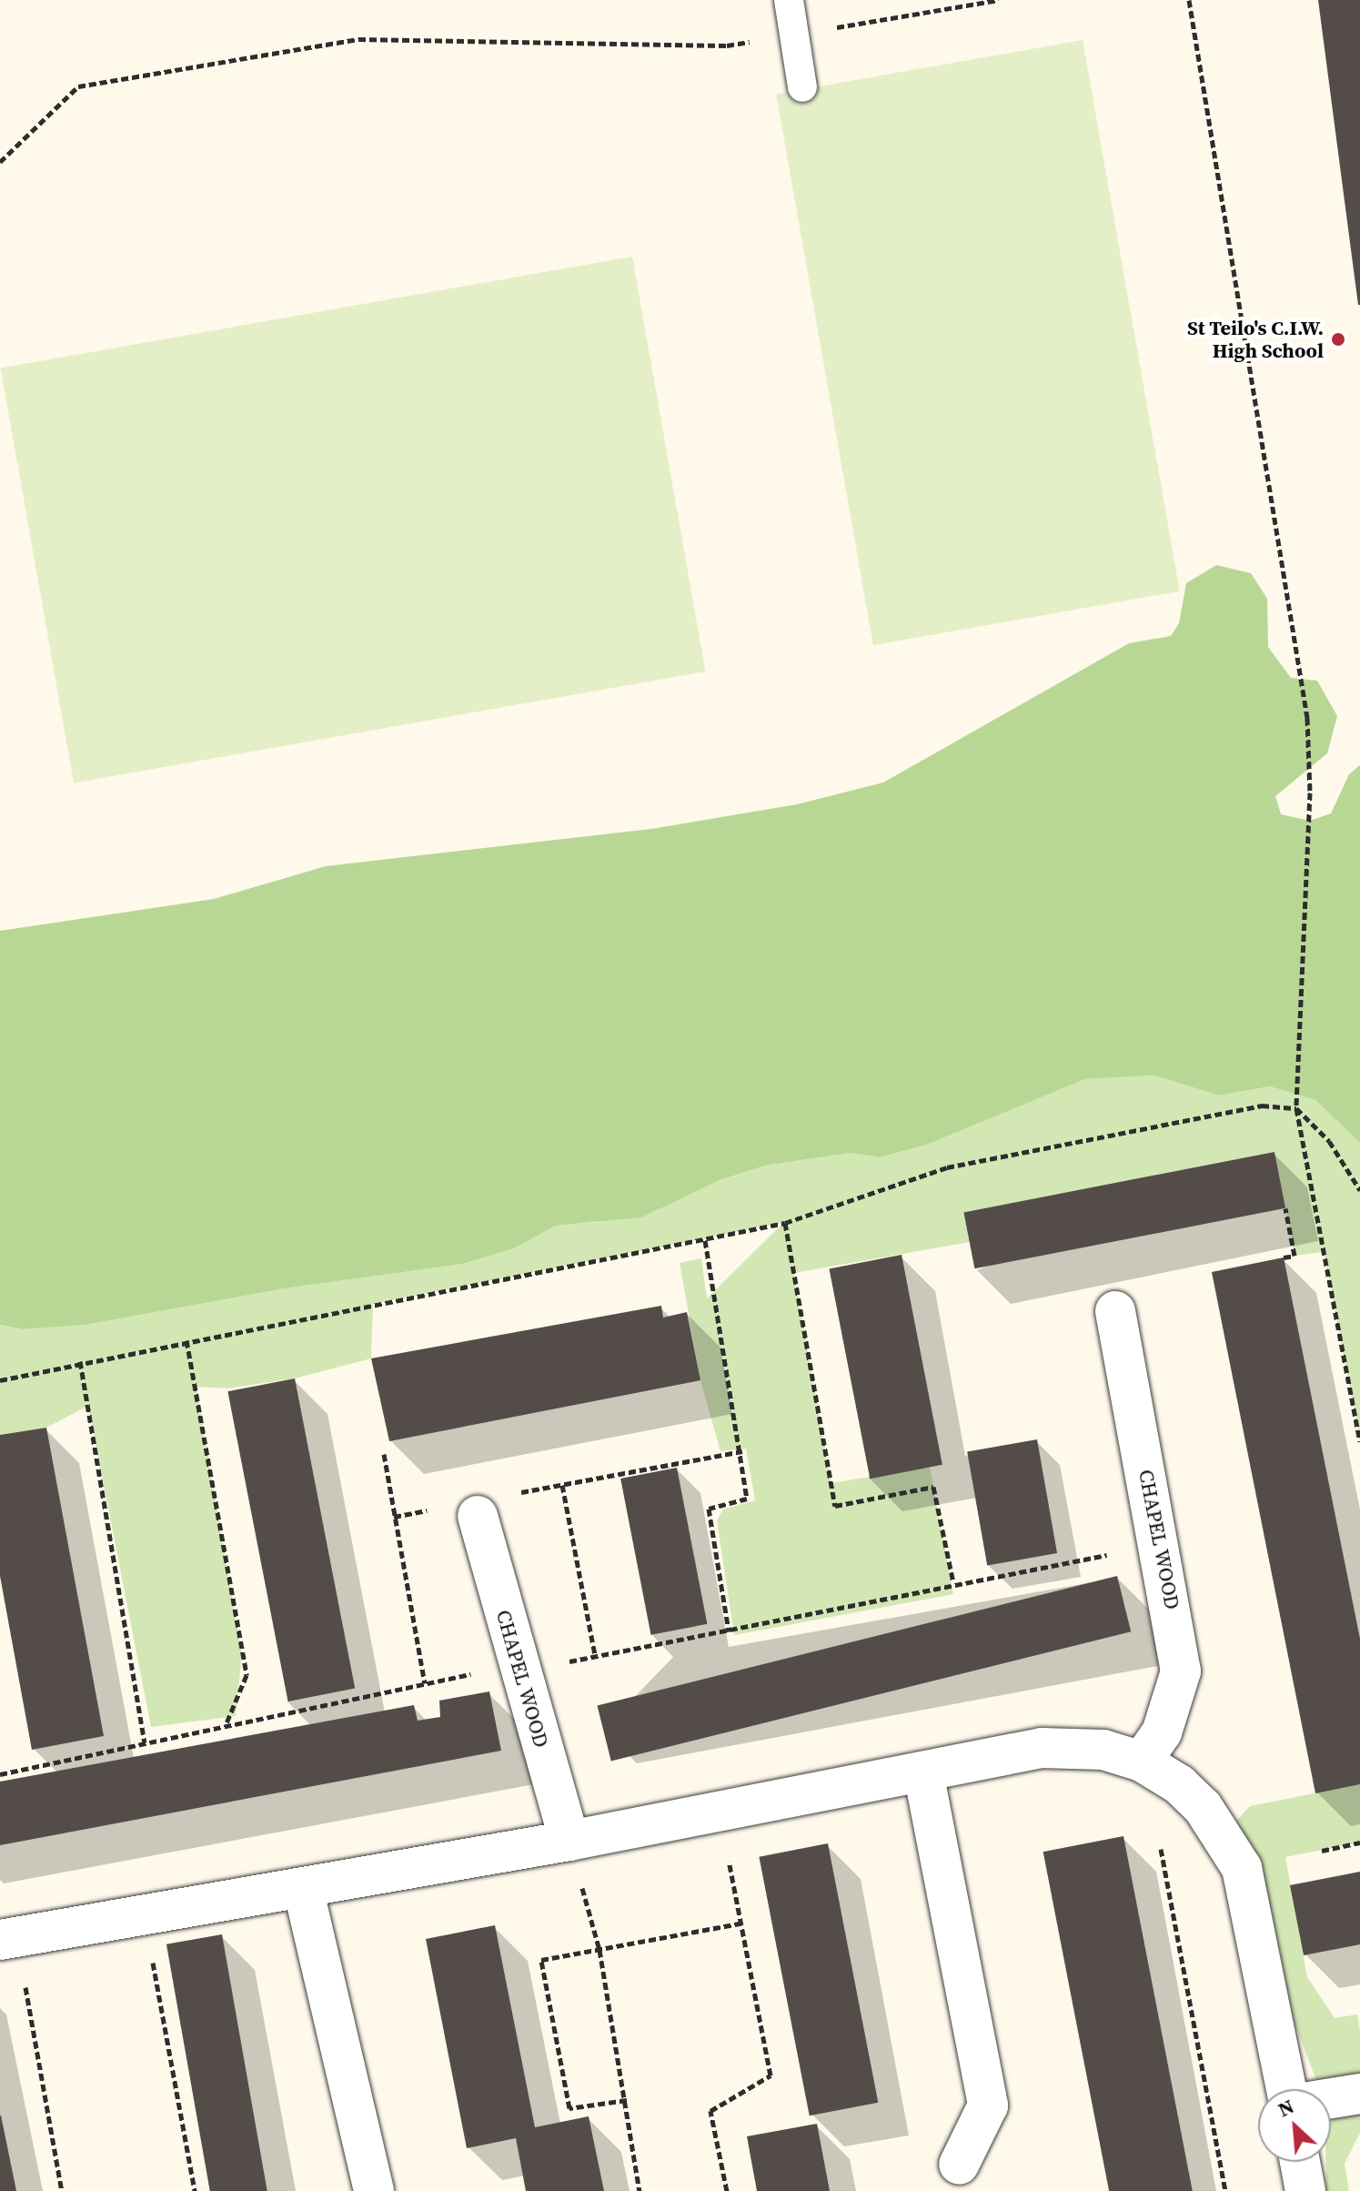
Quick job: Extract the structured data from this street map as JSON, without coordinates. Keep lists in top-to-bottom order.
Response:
{
  "streets": {
    "street": ["CHAPEL WOOD"]
  },
  "places": ["St Teilo's C.I.W. High School"],
  "north": "top left"
}
